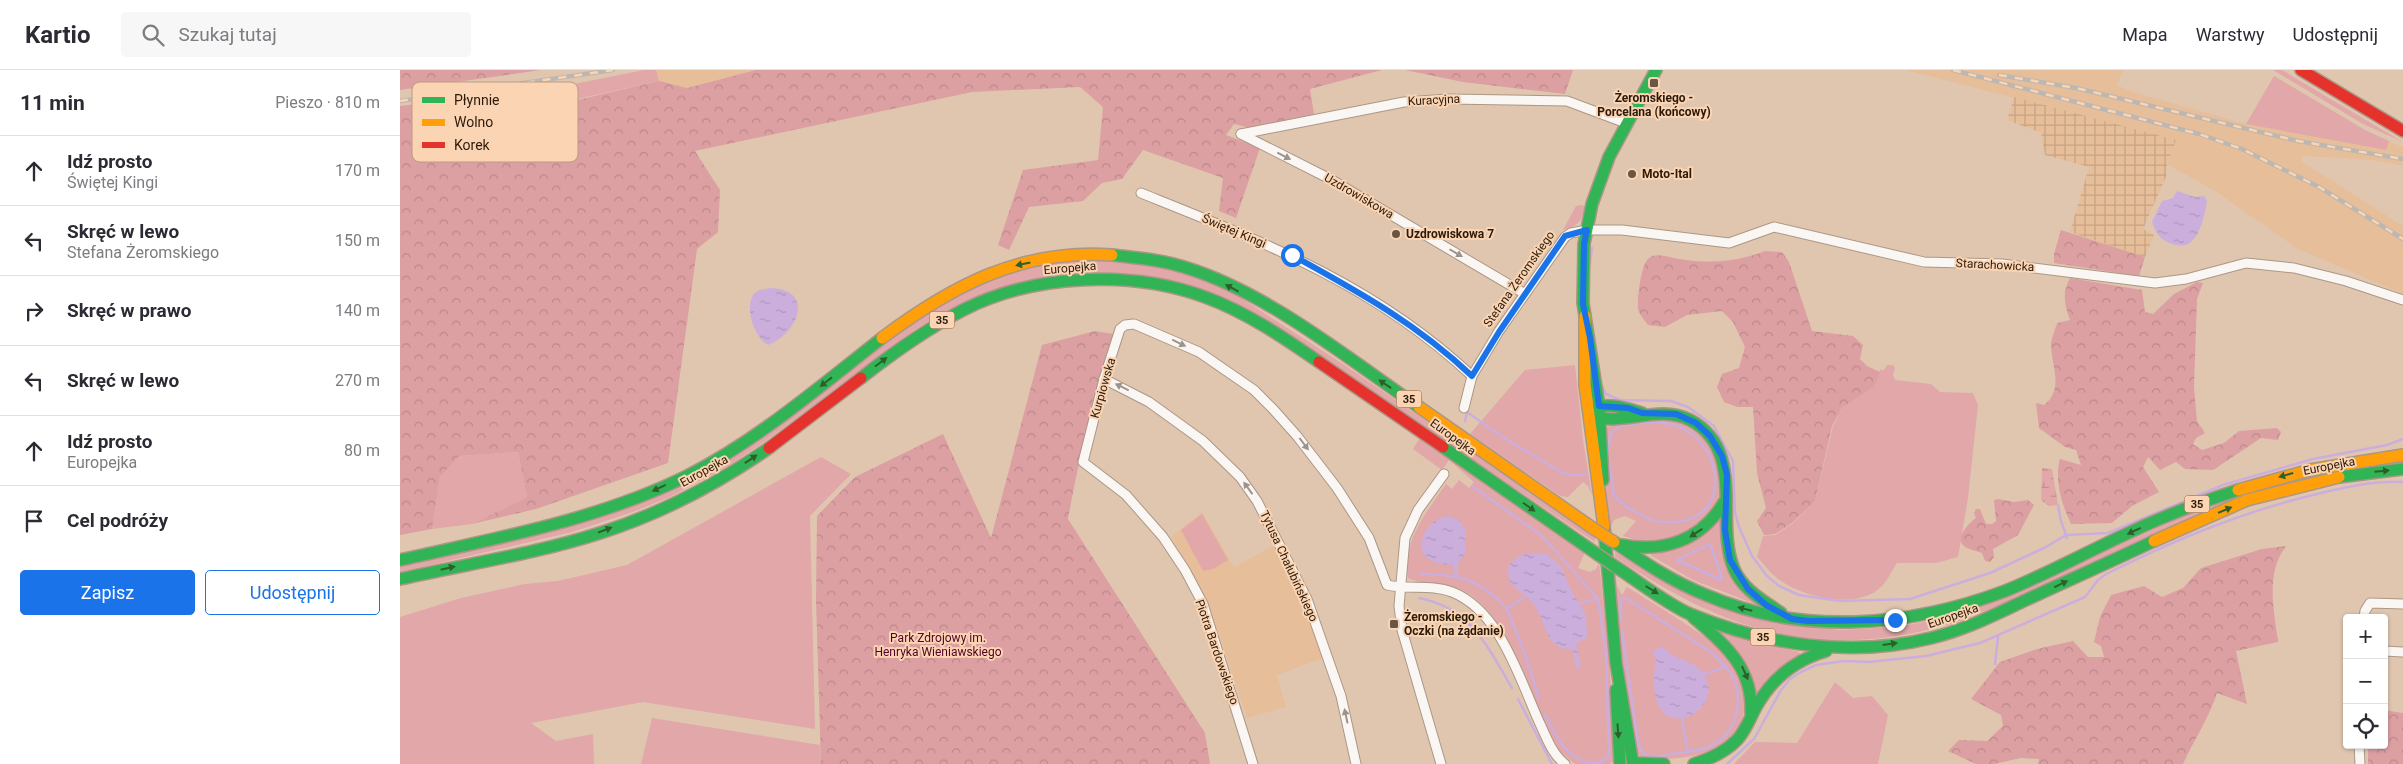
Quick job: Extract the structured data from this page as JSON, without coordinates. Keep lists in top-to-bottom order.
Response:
{
  "streets": {
    "main road": ["Europejka", "35"],
    "street": [
      "Kuracyjna",
      "Uzdrowiskowa",
      "Świętej Kingi",
      "Starachowicka",
      "Stefana Żeromskiego",
      "Kurpiowska",
      "Tytusa Chałubińskiego",
      "Piotra Bardowskiego"
    ]
  },
  "crossings": [
    ["Kuracyjna", "Uzdrowiskowa"],
    ["Uzdrowiskowa", "Stefana Żeromskiego"],
    ["Świętej Kingi", "Stefana Żeromskiego"],
    ["Starachowicka", "Stefana Żeromskiego"],
    ["Kurpiowska", "Tytusa Chałubińskiego"],
    ["Kurpiowska", "Piotra Bardowskiego"]
  ],
  "one_way": ["Uzdrowiskowa", "Tytusa Chałubińskiego"],
  "parks": ["Park Zdrojowy im. Henryka Wieniawskiego"],
  "places": {
    "transit": ["Żeromskiego - Porcelana (końcowy)", "Żeromskiego - Oczki (na żądanie)"],
    "other": ["Moto-Ital", "Uzdrowiskowa 7"]
  },
  "legend": ["Płynnie", "Wolno", "Korek"],
  "page": {
    "header": "Kartio",
    "search": "Szukaj tutaj",
    "nav": ["Mapa", "Warstwy", "Udostępnij"],
    "heading": ["11 min", "Pieszo · 810 m"],
    "list": [
      ["Idź prosto", "Świętej Kingi", "170 m"],
      ["Skręć w lewo", "Stefana Żeromskiego", "150 m"],
      ["Skręć w prawo", "140 m"],
      ["Skręć w lewo", "270 m"],
      ["Idź prosto", "Europejka", "80 m"],
      "Cel podróży"
    ],
    "buttons": ["Zapisz", "Udostępnij"],
    "map_buttons": ["+", "−"]
  }
}
